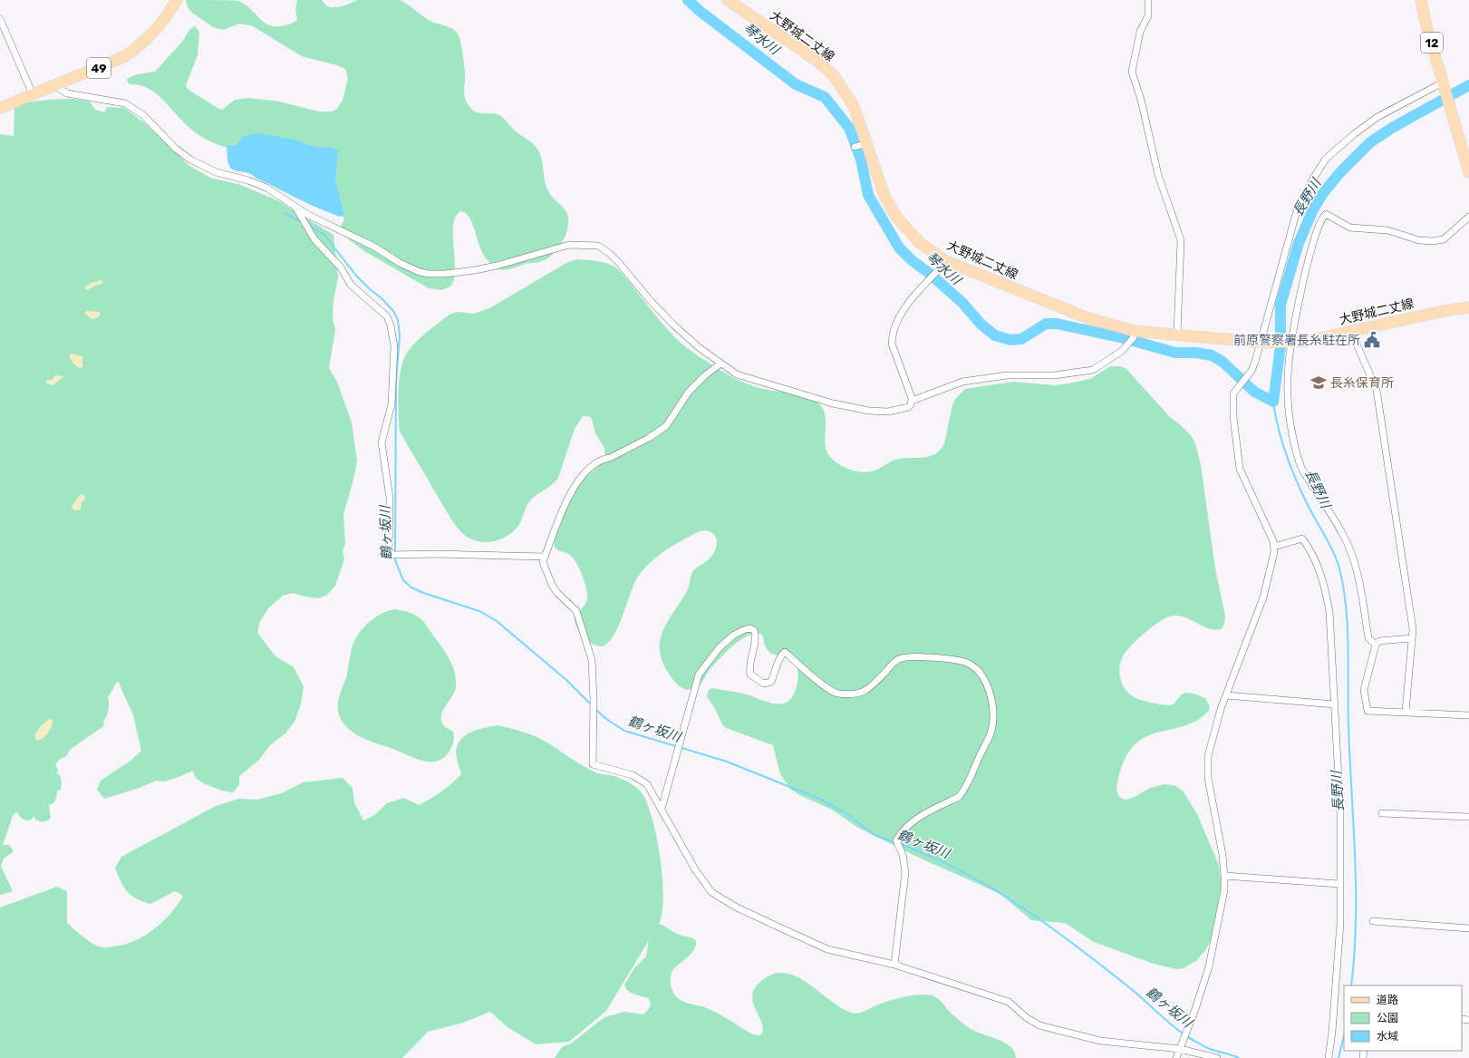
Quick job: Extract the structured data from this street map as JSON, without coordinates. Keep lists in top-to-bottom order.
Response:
{
  "streets": {
    "main road": ["大野城二丈線", "12", "49"]
  },
  "water": ["琴水川", "長野川", "鶴ヶ坂川"],
  "places": {
    "public building": ["前原警察署長糸駐在所"],
    "school or university": ["長糸保育所"]
  },
  "legend": ["道路", "公園", "水域"]
}
